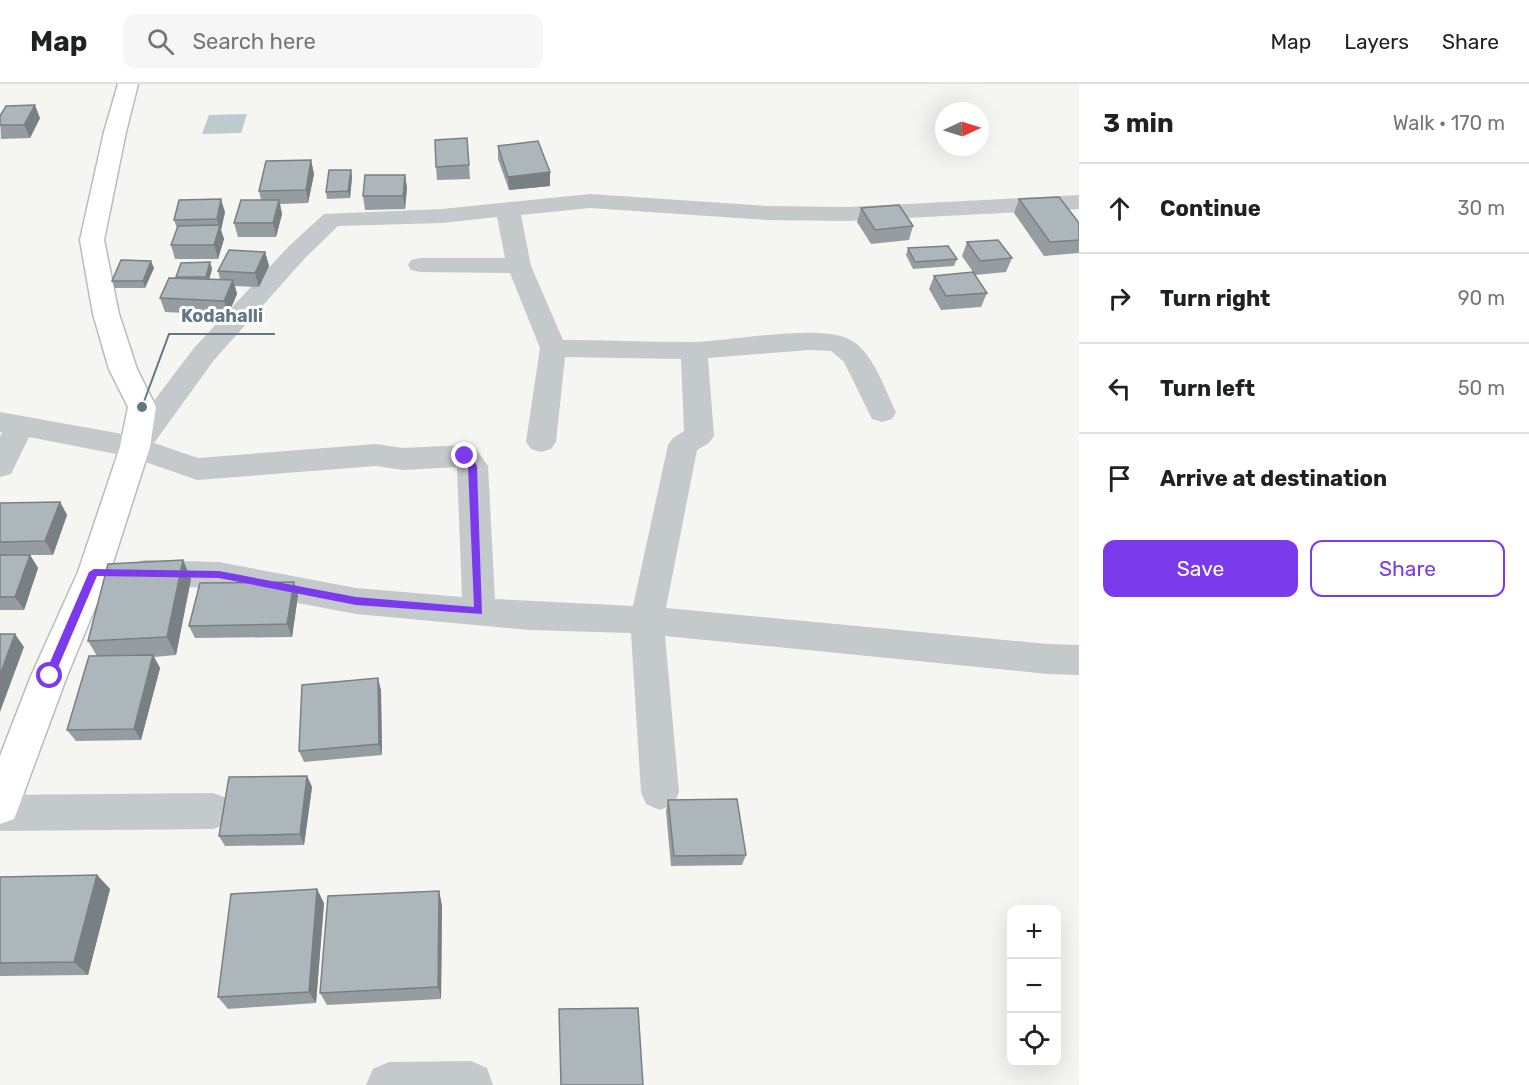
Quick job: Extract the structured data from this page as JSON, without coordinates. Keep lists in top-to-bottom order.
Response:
{
  "places": ["Kodahalli"],
  "north": "right",
  "page": {
    "header": "Map",
    "search": "Search here",
    "nav": ["Map", "Layers", "Share"],
    "heading": ["3 min", "Walk · 170 m"],
    "list": [
      ["Continue", "30 m"],
      ["Turn right", "90 m"],
      ["Turn left", "50 m"],
      "Arrive at destination"
    ],
    "buttons": ["Save", "Share"],
    "map_buttons": ["+", "−"]
  }
}
